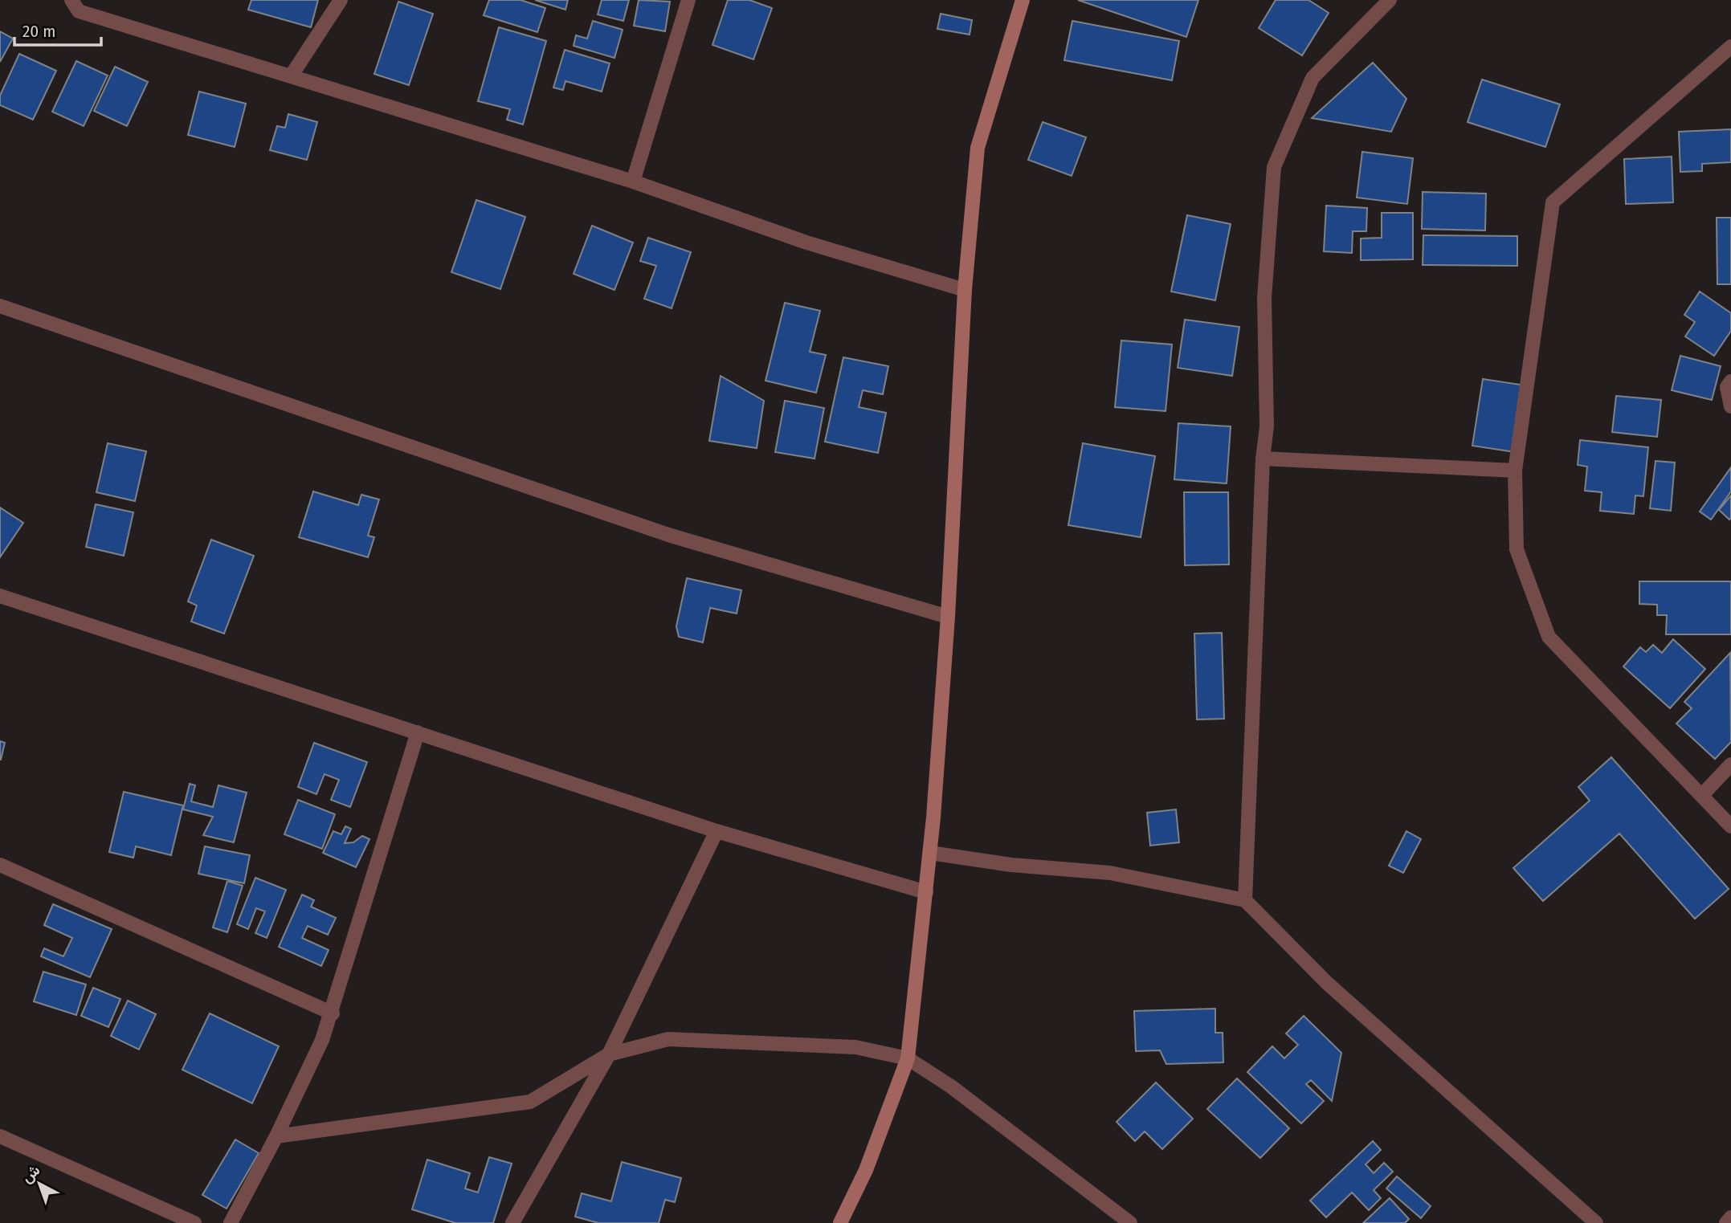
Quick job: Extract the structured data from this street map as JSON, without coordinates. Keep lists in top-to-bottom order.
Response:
{
  "scale_bar": "20 m",
  "north": "top left"
}
